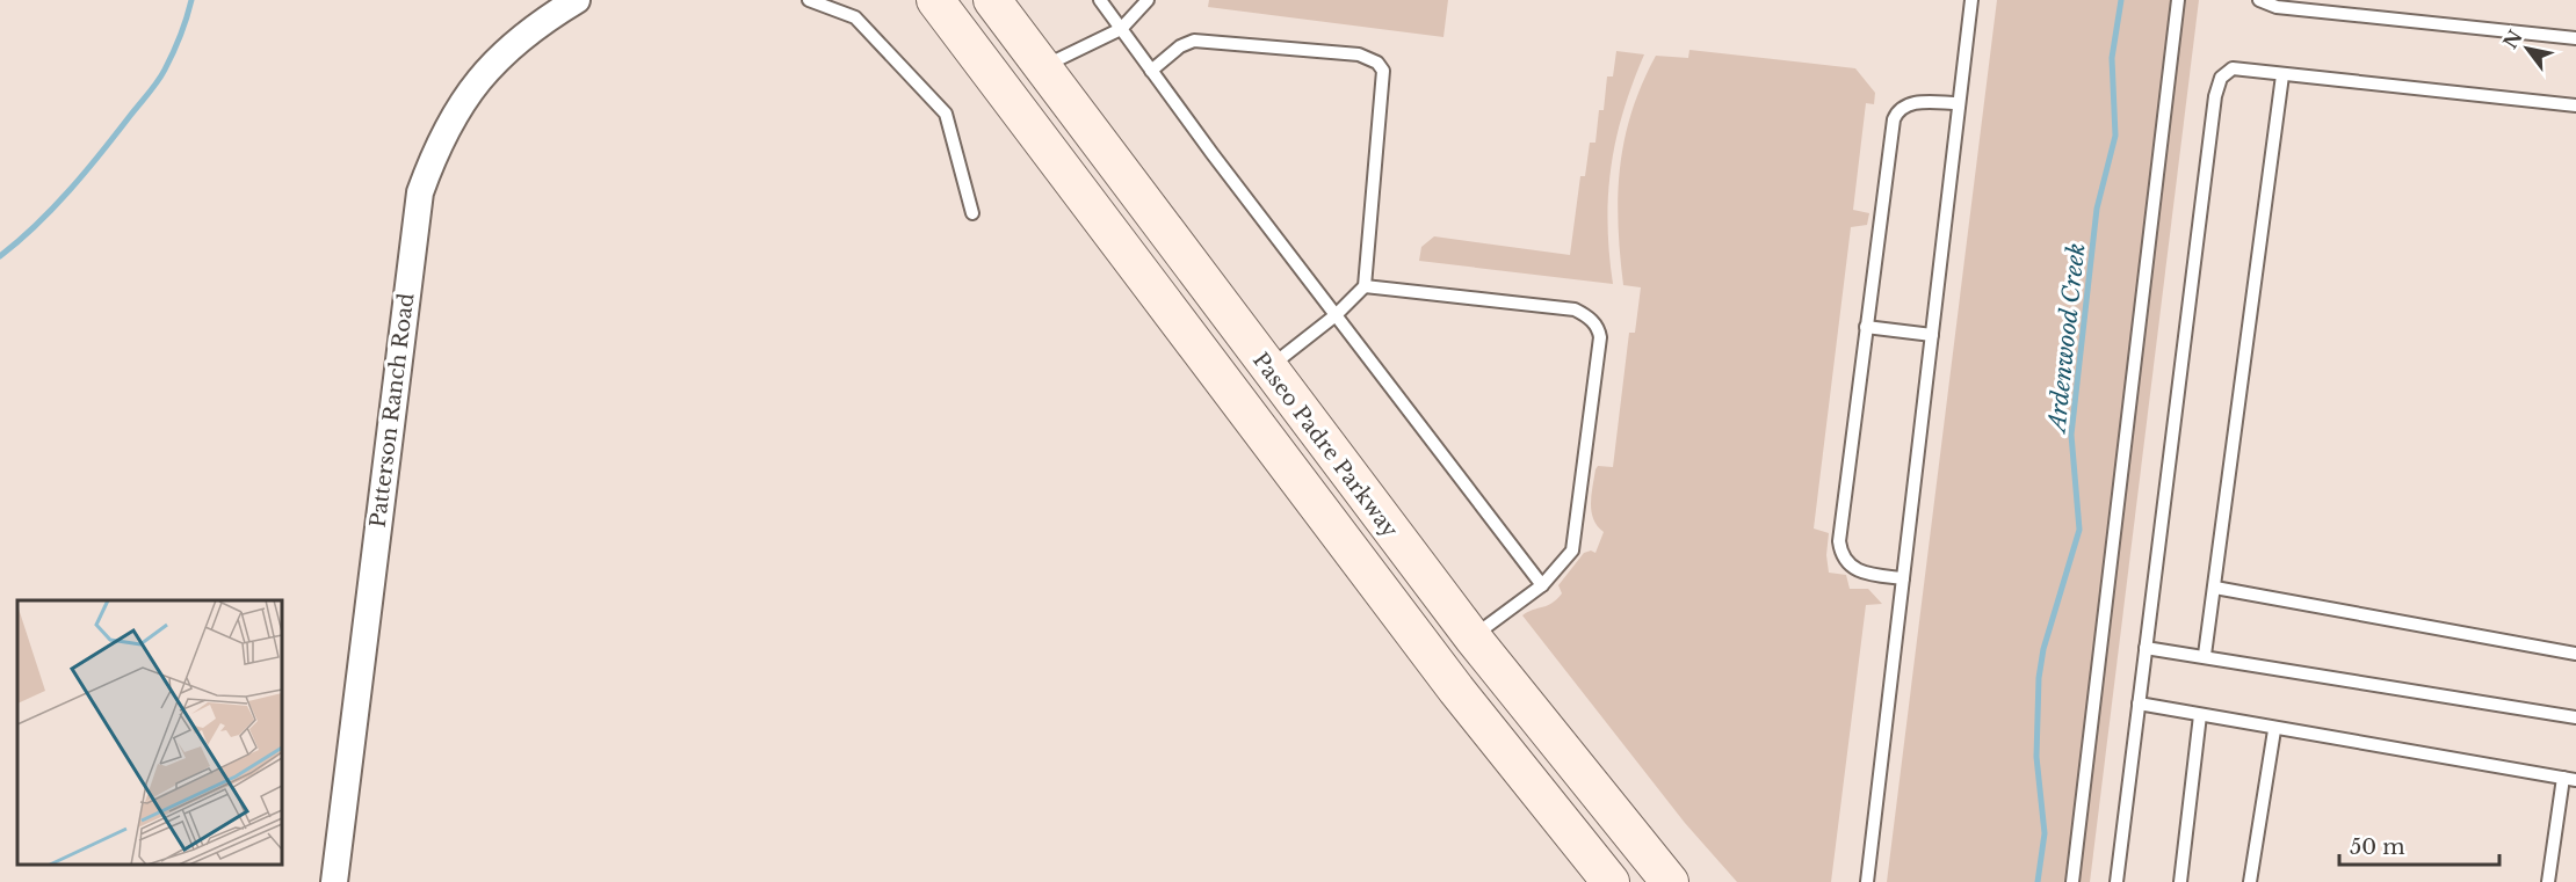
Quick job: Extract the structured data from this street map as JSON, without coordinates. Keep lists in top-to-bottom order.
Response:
{
  "streets": {
    "main road": ["Paseo Padre Parkway"],
    "street": ["Patterson Ranch Road"]
  },
  "water": ["Ardenwood Creek"],
  "scale_bar": "50 m",
  "north": "top left"
}
